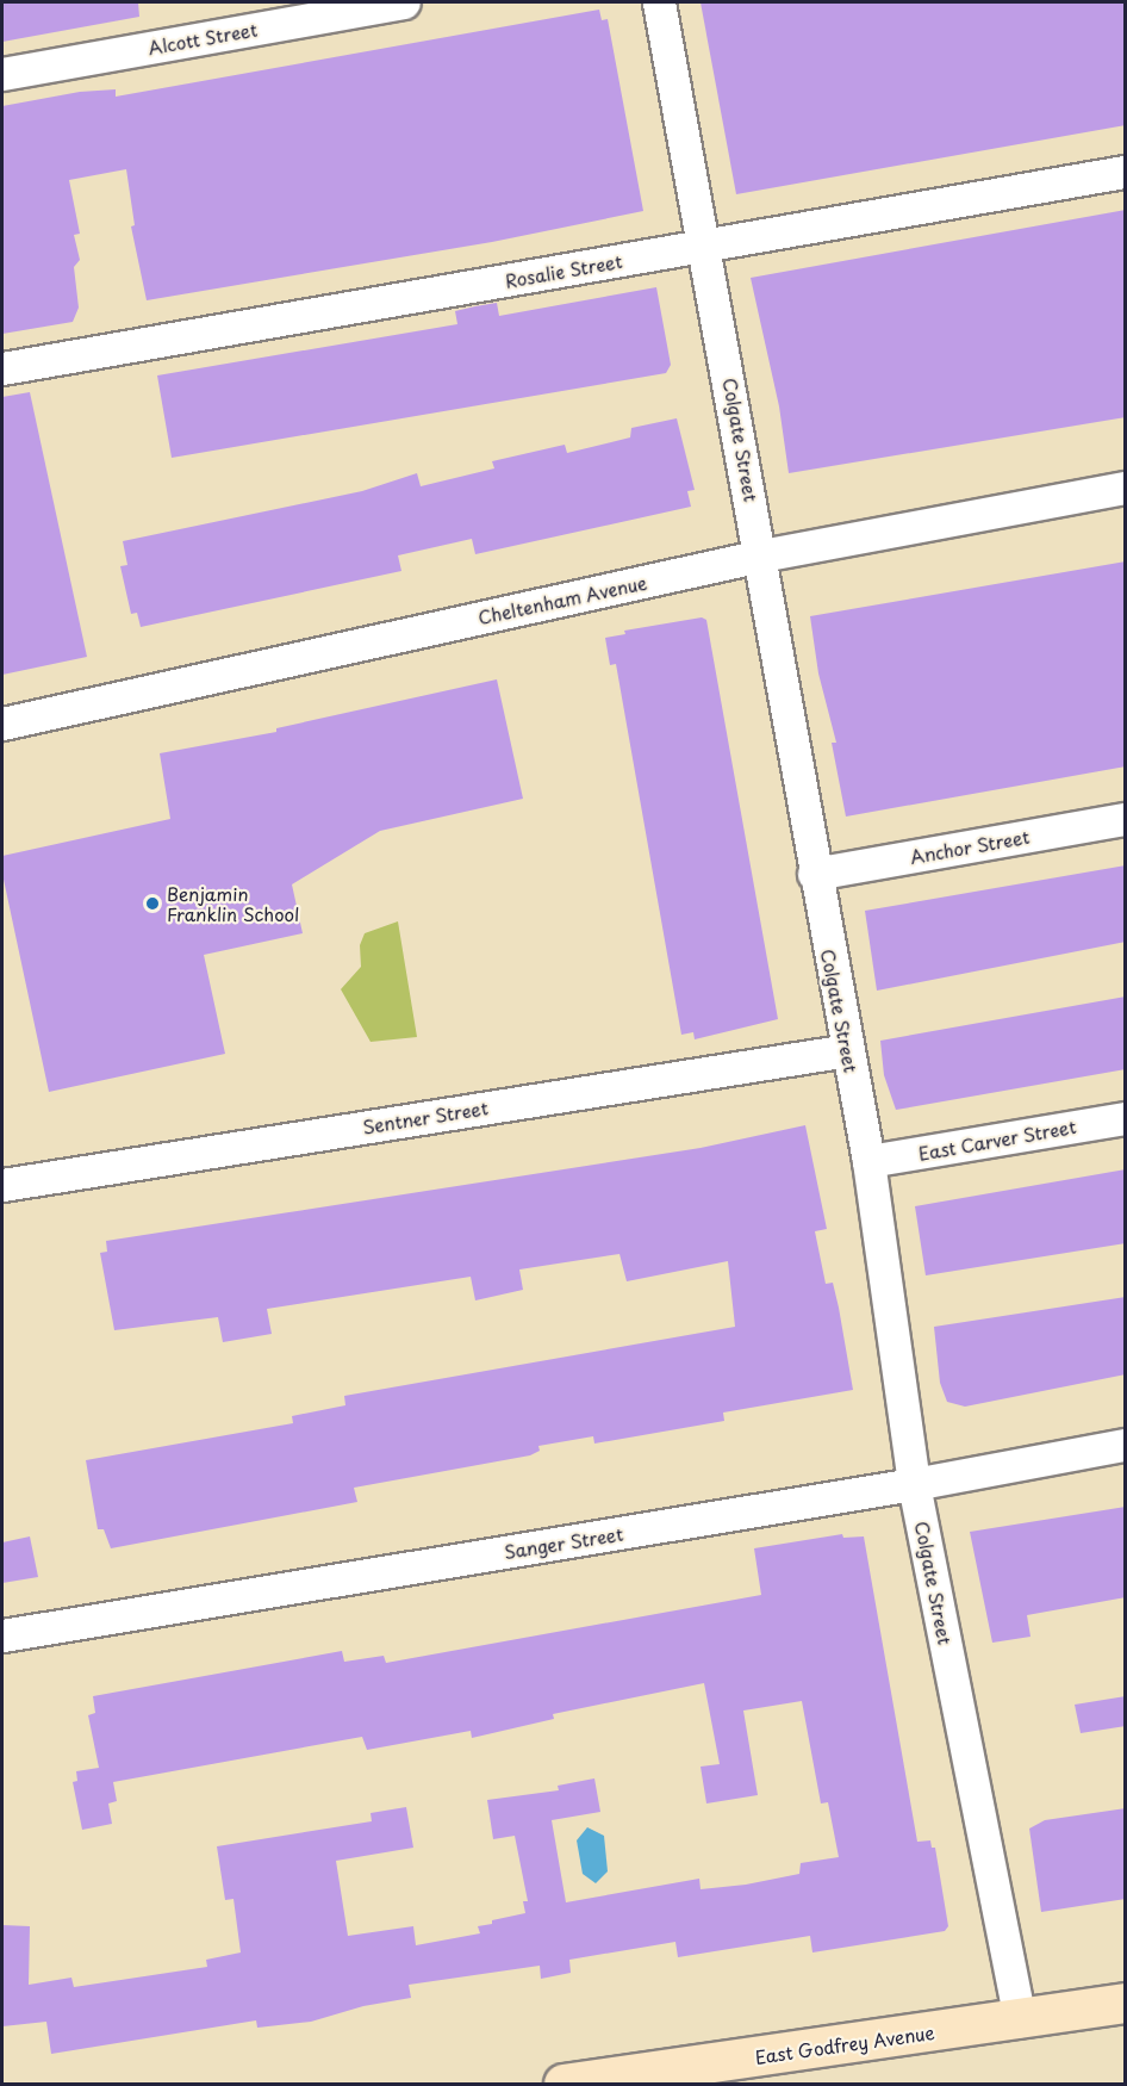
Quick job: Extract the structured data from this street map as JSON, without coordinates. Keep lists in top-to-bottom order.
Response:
{
  "streets": {
    "street": [
      "Alcott Street",
      "Rosalie Street",
      "Colgate Street",
      "Cheltenham Avenue",
      "Anchor Street",
      "Sentner Street",
      "East Carver Street",
      "Sanger Street",
      "East Godfrey Avenue"
    ]
  },
  "crossings": [
    ["Rosalie Street", "Colgate Street"],
    ["Colgate Street", "Cheltenham Avenue"],
    ["Colgate Street", "Anchor Street"],
    ["Colgate Street", "Sentner Street"],
    ["Colgate Street", "East Carver Street"],
    ["Colgate Street", "Sanger Street"],
    ["Colgate Street", "East Godfrey Avenue"]
  ],
  "places": ["Benjamin Franklin School"]
}
